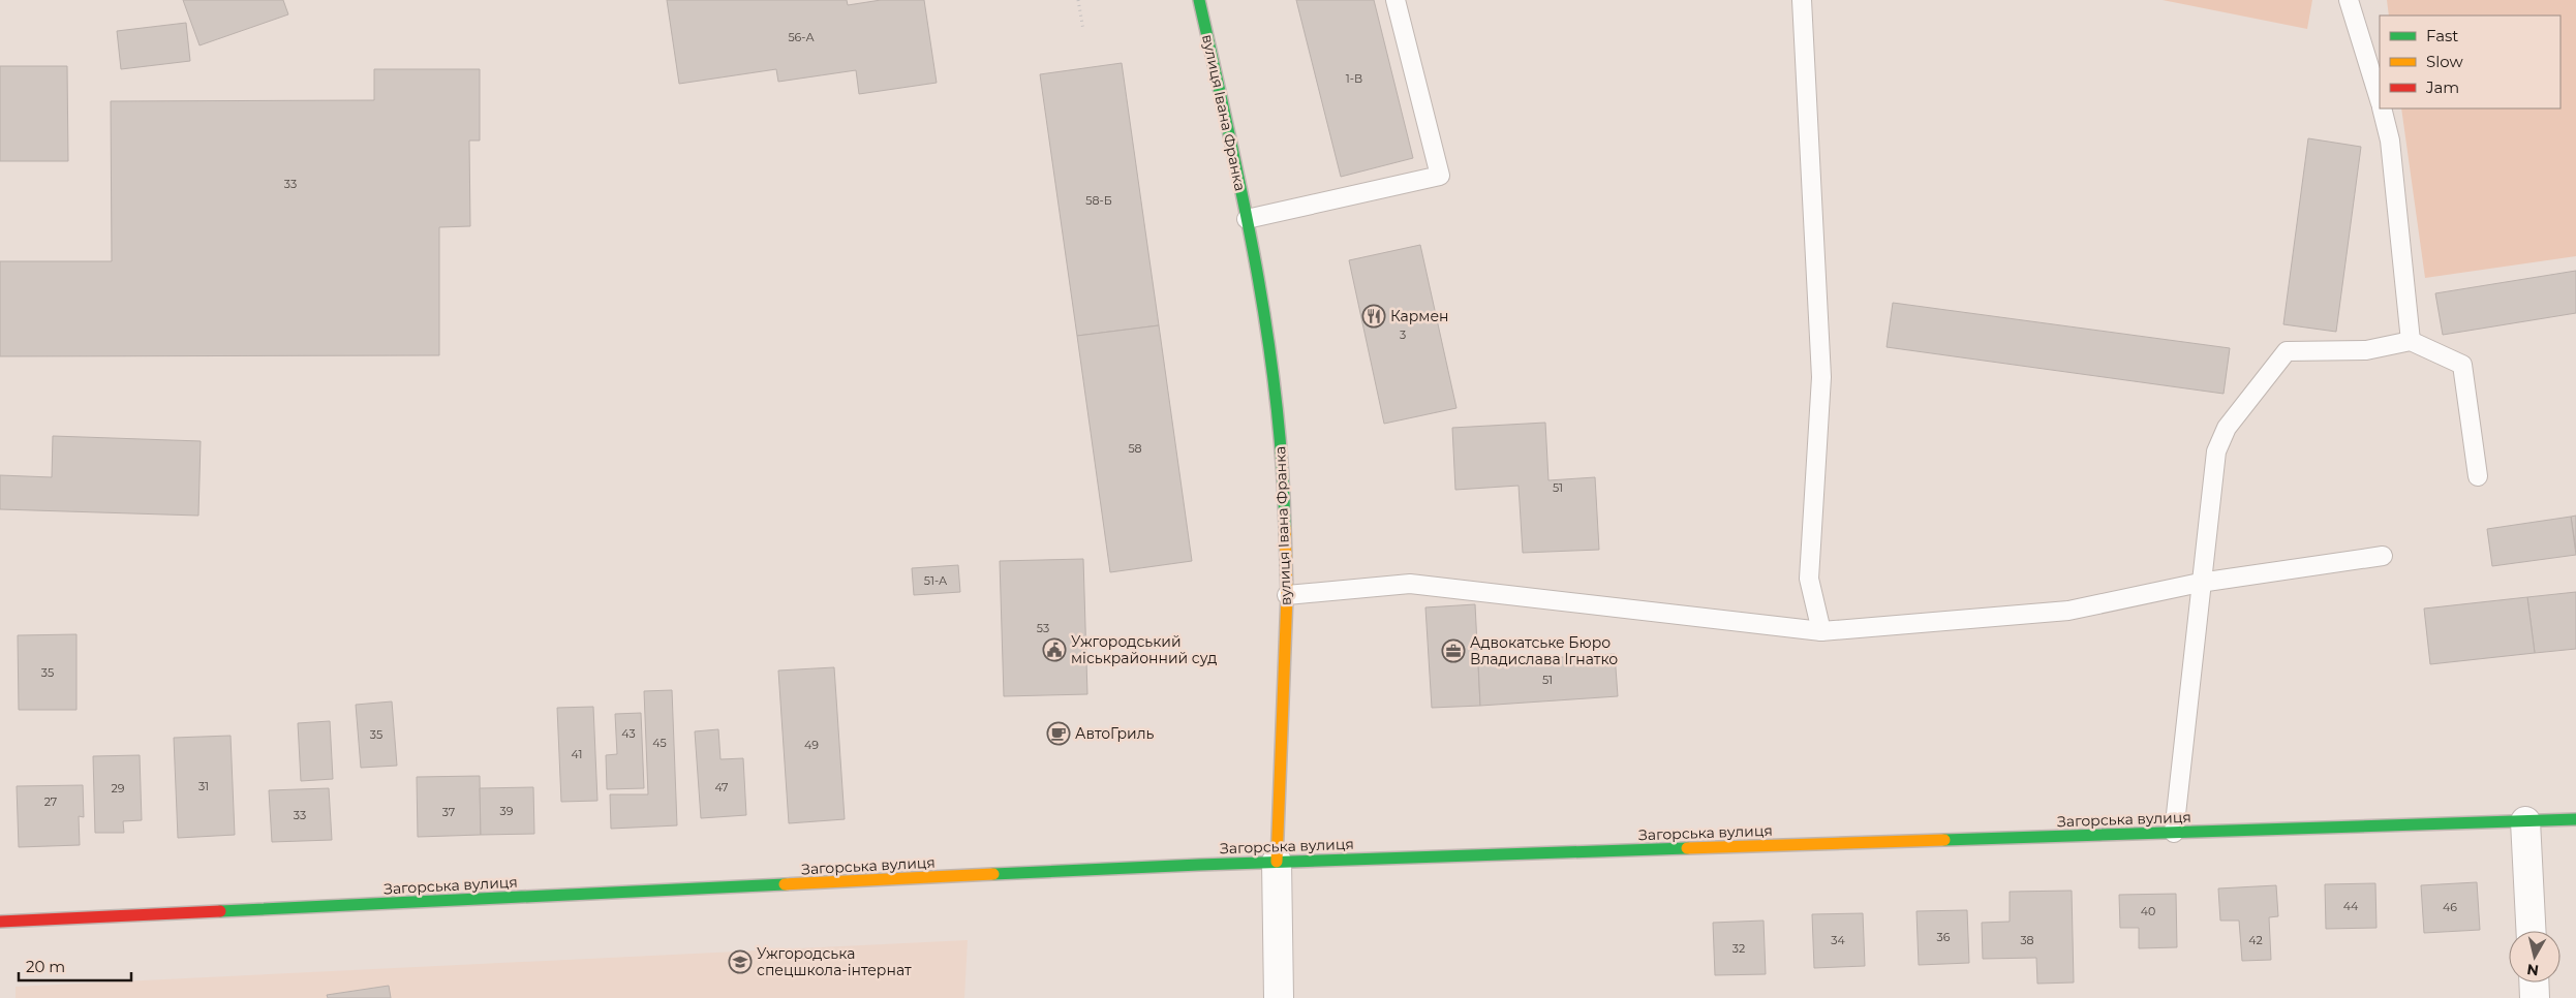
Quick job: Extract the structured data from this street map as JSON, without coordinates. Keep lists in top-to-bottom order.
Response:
{
  "streets": {
    "street": ["вулиця Івана Франка", "Загорська вулиця"]
  },
  "crossings": [
    ["вулиця Івана Франка", "Загорська вулиця"]
  ],
  "places": {
    "restaurant": ["Кармен"],
    "public building": ["Ужгородський міськрайонний суд"],
    "office": ["Адвокатське Бюро Владислава Ігнатко"],
    "cafe": ["АвтоГриль"],
    "school or university": ["Ужгородська спецшкола-інтернат"]
  },
  "house_numbers": [
    "56-А",
    "1-В",
    "33",
    "58-Б",
    "3",
    "58",
    "51",
    "51-А",
    "53",
    "35",
    "51",
    "43",
    "35",
    "45",
    "49",
    "41",
    "31",
    "47",
    "29",
    "27",
    "39",
    "37",
    "33",
    "44",
    "46",
    "40",
    "36",
    "34",
    "38",
    "42",
    "32"
  ],
  "legend": ["Fast", "Slow", "Jam"],
  "scale_bar": "20 m",
  "north": "bottom"
}
